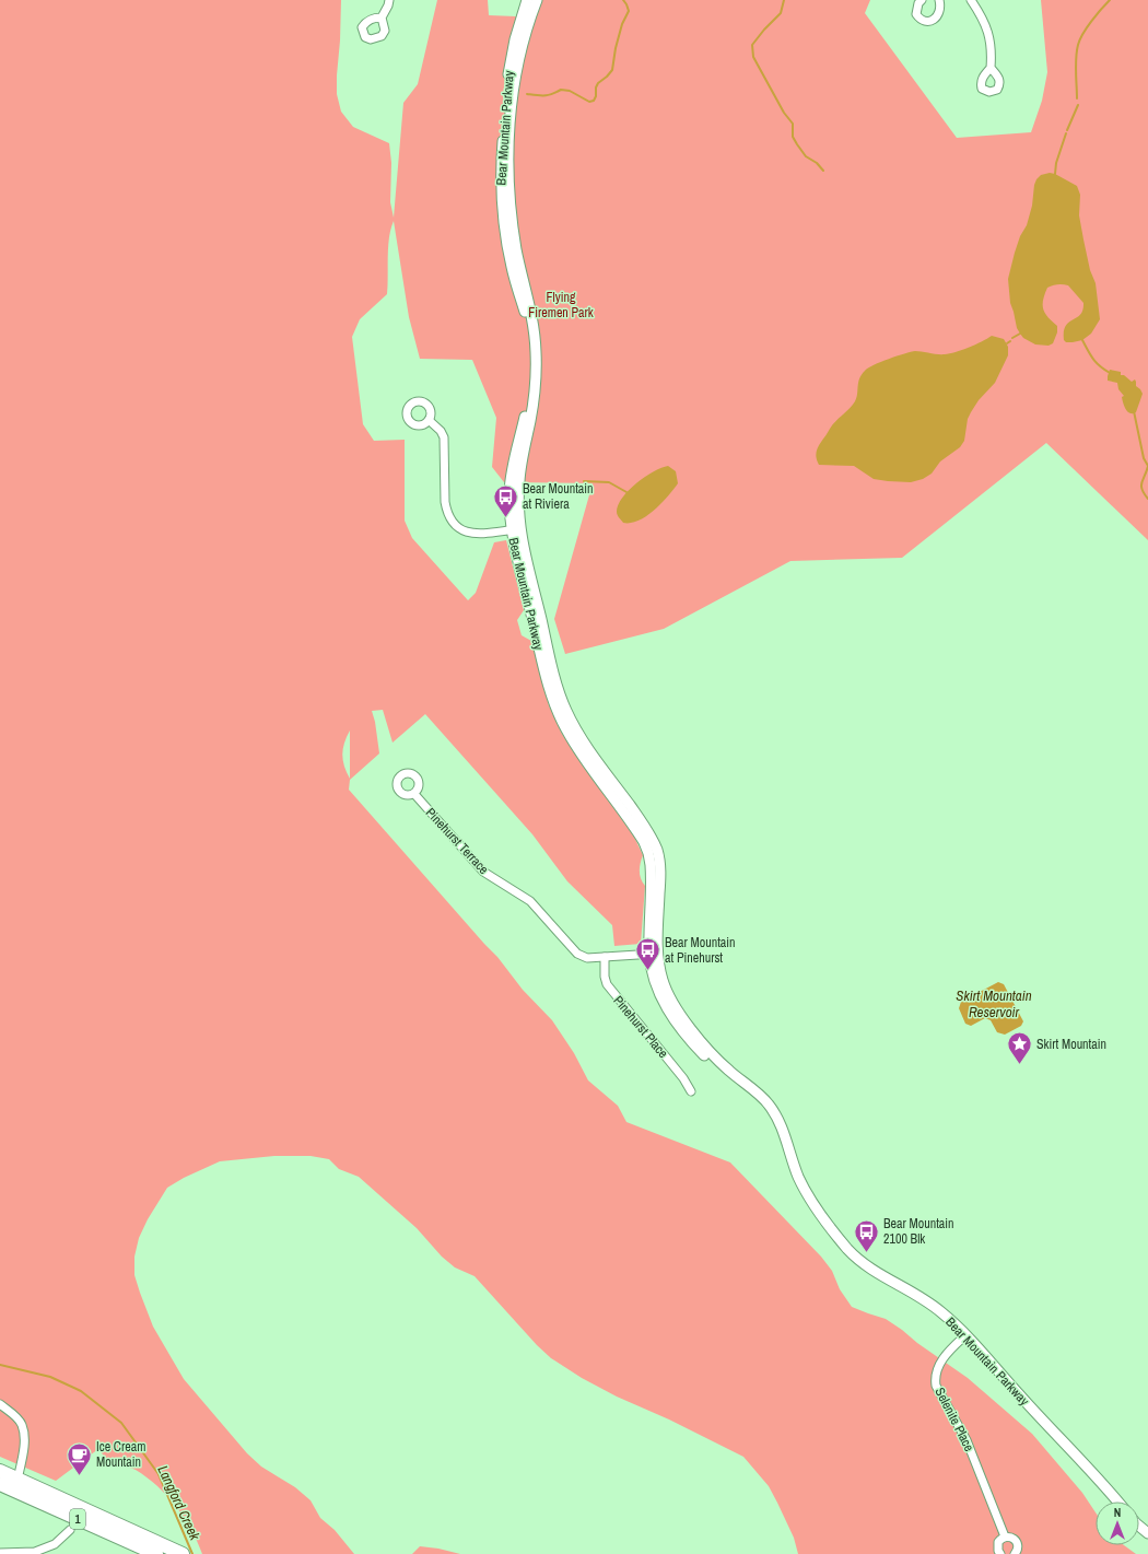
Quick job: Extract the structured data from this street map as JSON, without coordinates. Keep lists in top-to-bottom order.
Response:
{
  "streets": {
    "highway": ["1"],
    "street": [
      "Bear Mountain Parkway",
      "Pinehurst Terrace",
      "Pinehurst Place",
      "Selenite Place"
    ]
  },
  "crossings": [
    ["Bear Mountain Parkway", "Pinehurst Terrace"],
    ["Bear Mountain Parkway", "Selenite Place"],
    ["Pinehurst Terrace", "Pinehurst Place"]
  ],
  "water": ["Skirt Mountain Reservoir", "Langford Creek"],
  "parks": ["Flying Firemen Park"],
  "places": {
    "bus stop": ["Bear Mountain at Riviera", "Bear Mountain at Pinehurst", "Bear Mountain 2100 Blk"],
    "place": ["Skirt Mountain"],
    "cafe": ["Ice Cream Mountain"]
  },
  "north": "top"
}
